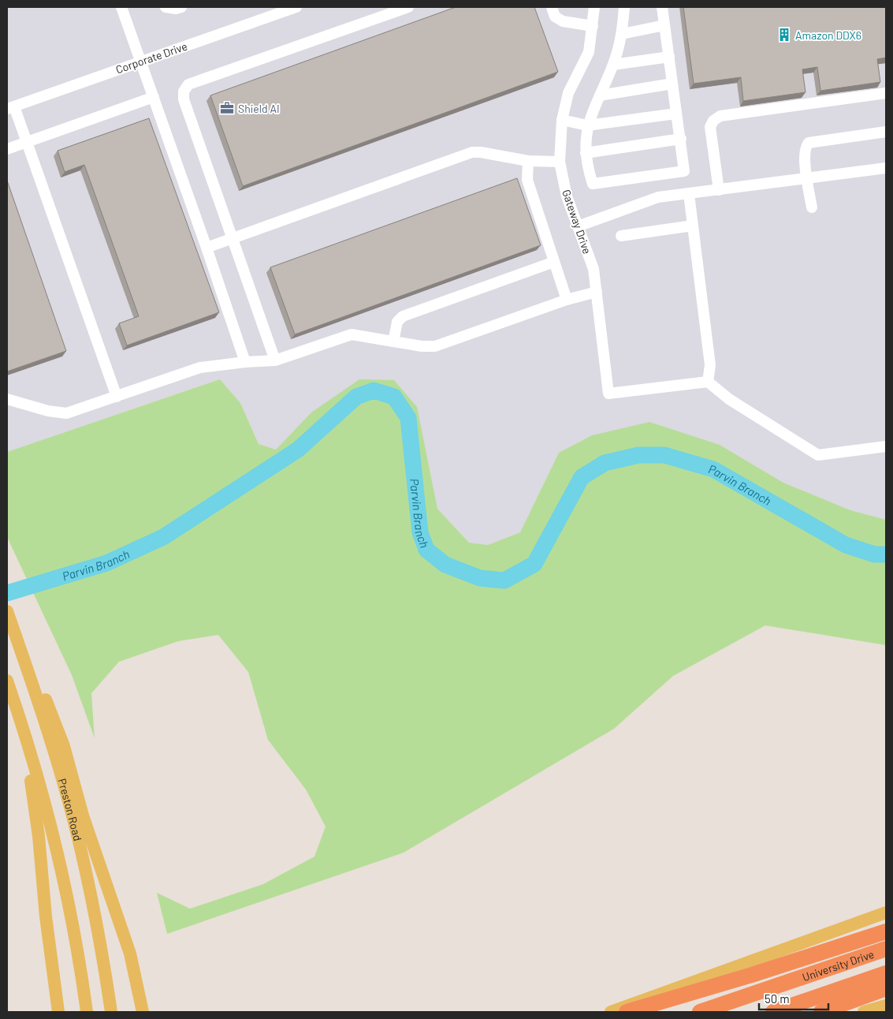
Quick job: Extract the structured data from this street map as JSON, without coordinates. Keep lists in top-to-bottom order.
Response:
{
  "streets": {
    "highway": ["University Drive"],
    "main road": ["Preston Road"],
    "street": ["Corporate Drive", "Gateway Drive"]
  },
  "water": ["Parvin Branch"],
  "places": {
    "building": ["Amazon DDX6"],
    "office": ["Shield AI"]
  },
  "scale_bar": "50 m"
}
